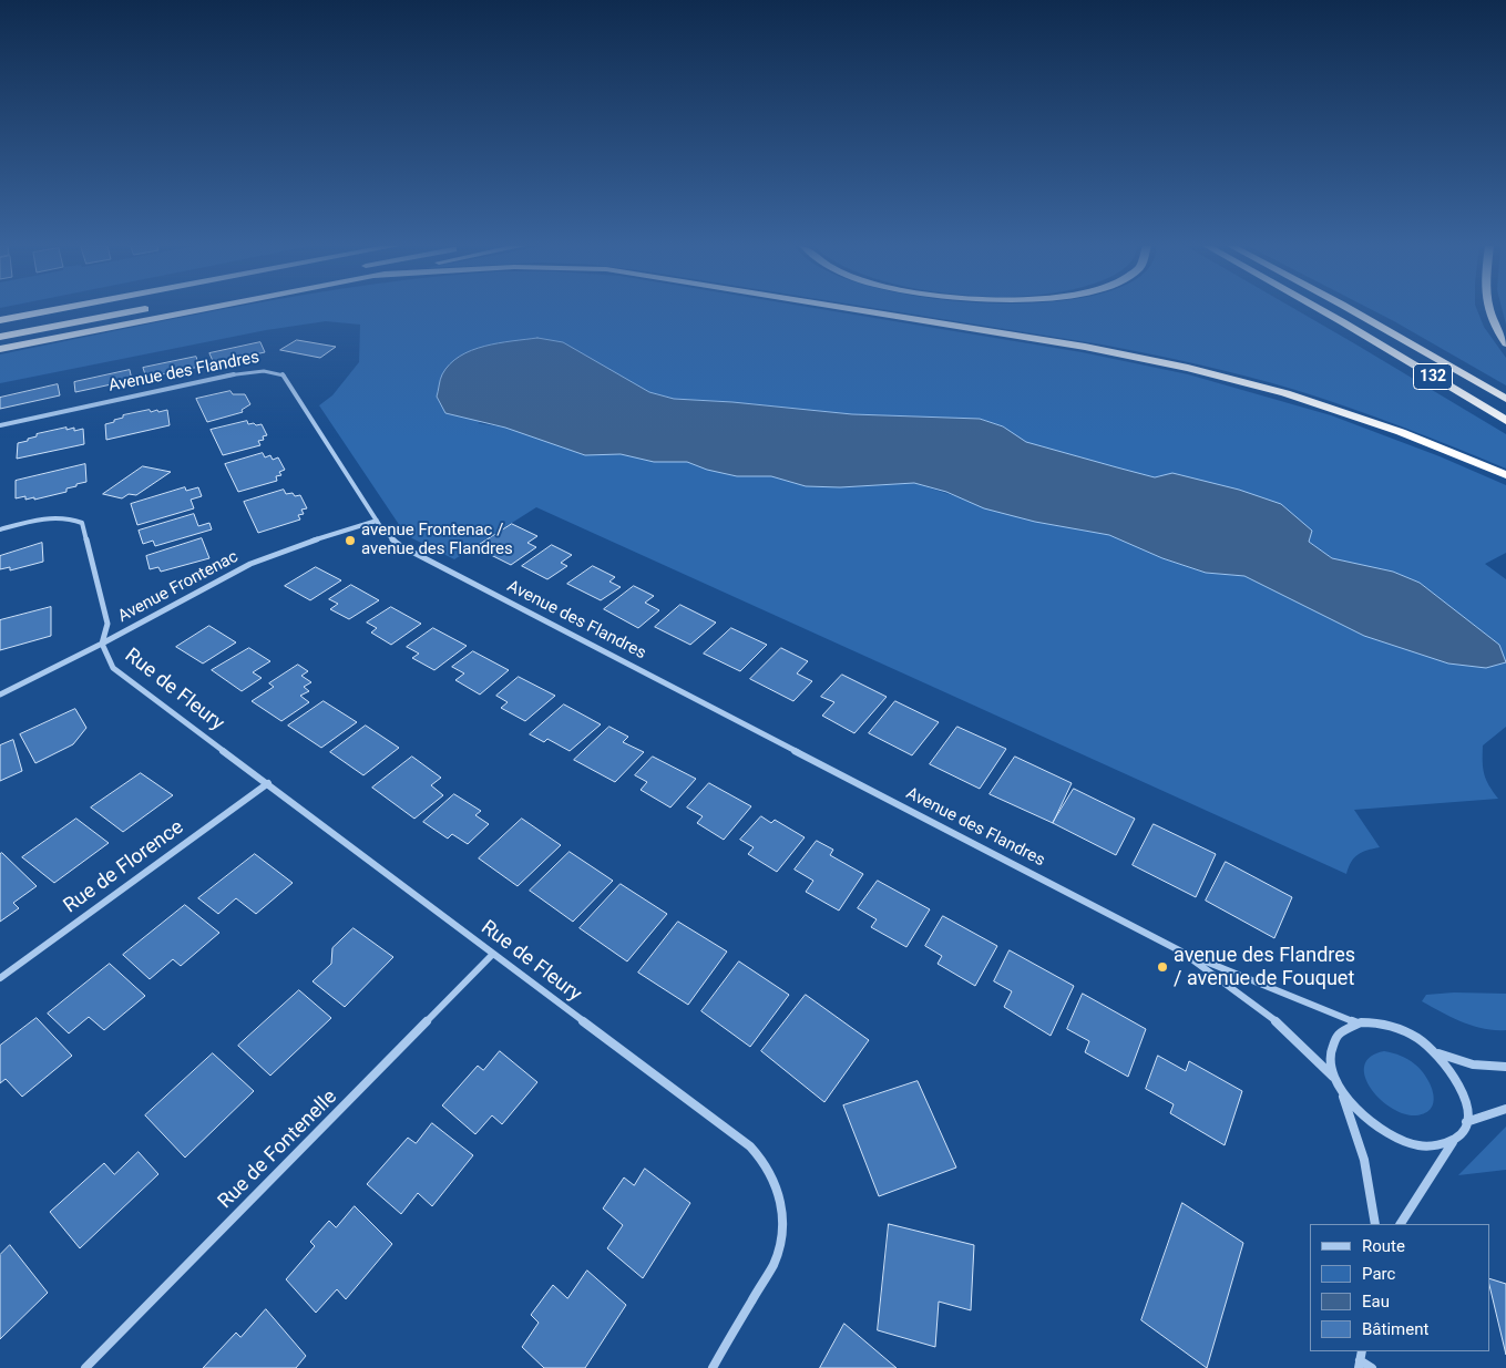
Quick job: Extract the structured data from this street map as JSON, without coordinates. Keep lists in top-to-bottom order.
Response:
{
  "streets": {
    "highway": ["132"],
    "street": [
      "Avenue des Flandres",
      "Avenue Frontenac",
      "Rue de Fleury",
      "Rue de Florence",
      "Rue de Fontenelle"
    ]
  },
  "crossings": [
    ["Avenue des Flandres", "Avenue Frontenac"],
    ["Avenue Frontenac", "Rue de Fleury"],
    ["Rue de Fleury", "Rue de Florence"],
    ["Rue de Fleury", "Rue de Fontenelle"]
  ],
  "places": ["avenue Frontenac / avenue des Flandres", "avenue des Flandres / avenue de Fouquet"],
  "legend": [
    "Route",
    "Parc",
    "Eau",
    "Bâtiment"
  ]
}
